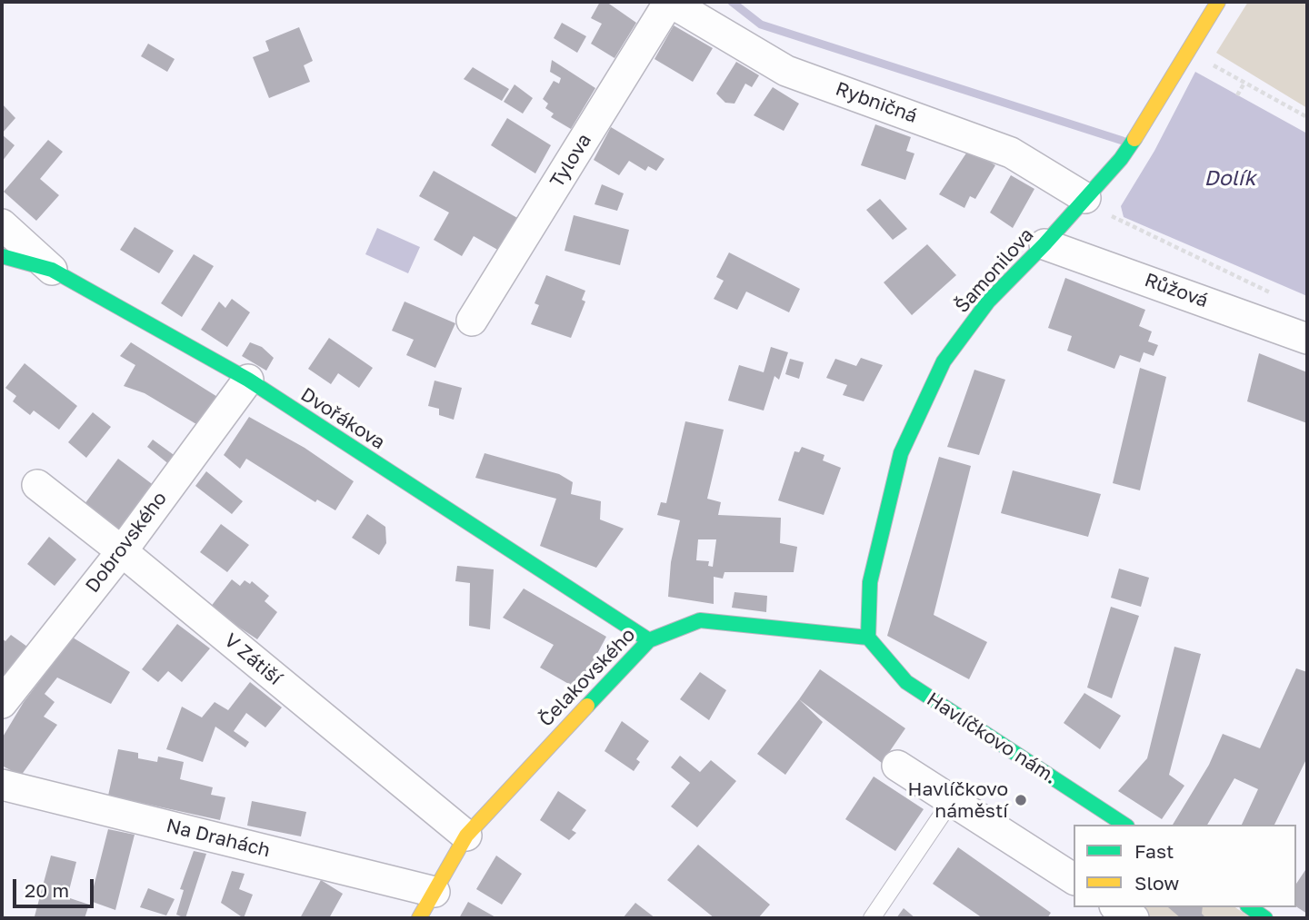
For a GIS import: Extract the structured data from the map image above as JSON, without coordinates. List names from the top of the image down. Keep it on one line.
{"streets":{"street":["Rybničná","Tylova","Šamonilova","Růžová","Dvořákova","Dobrovského","V Zátiší","Čelakovského","Havlíčkovo nám.","Na Drahách"]},"crossings":[["Rybničná","Tylova"],["Rybničná","Šamonilova"],["Šamonilova","Růžová"],["Šamonilova","Čelakovského"],["Šamonilova","Havlíčkovo nám."],["Dvořákova","Dobrovského"],["Dvořákova","Čelakovského"],["Dobrovského","V Zátiší"],["V Zátiší","Čelakovského"],["Čelakovského","Havlíčkovo nám."],["Čelakovského","Na Drahách"]],"water":["Dolík"],"places":["Havlíčkovo náměstí"],"legend":["Fast","Slow"],"scale_bar":"20 m"}
